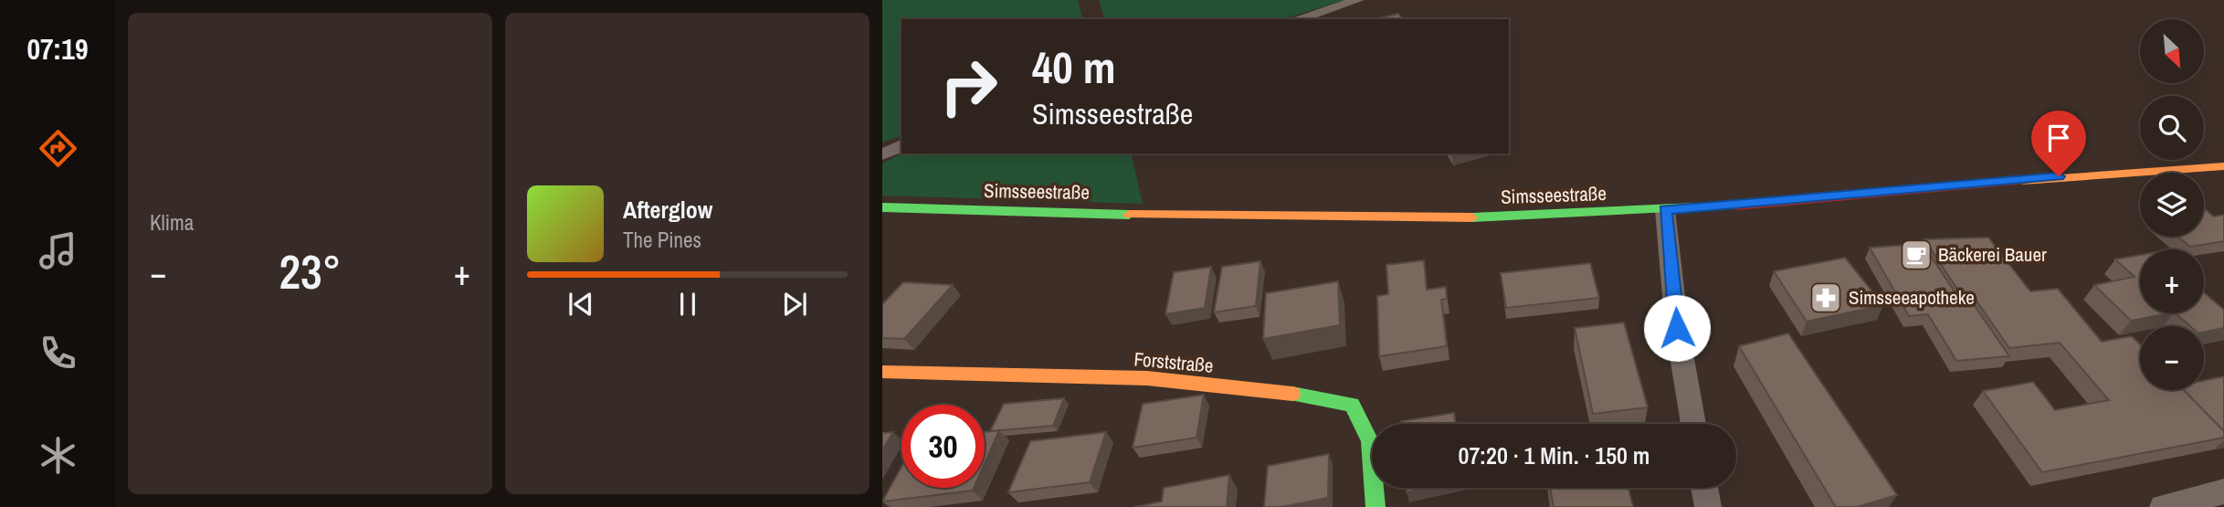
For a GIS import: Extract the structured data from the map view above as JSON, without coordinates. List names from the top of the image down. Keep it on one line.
{"streets":{"main road":["Simsseestraße","Forststraße"]},"places":{"cafe":["Bäckerei Bauer"],"pharmacy":["Simsseeapotheke"]},"north":"bottom right","page":{"tabs":"07:19","tile":"Klima","map_buttons":["+","−"],"turn":["40 m","Simsseestraße"],"song":["Afterglow","The Pines"],"heat":["−","23°","+"],"limit":"30","trip":"07:20 · 1 Min. · 150 m"}}
